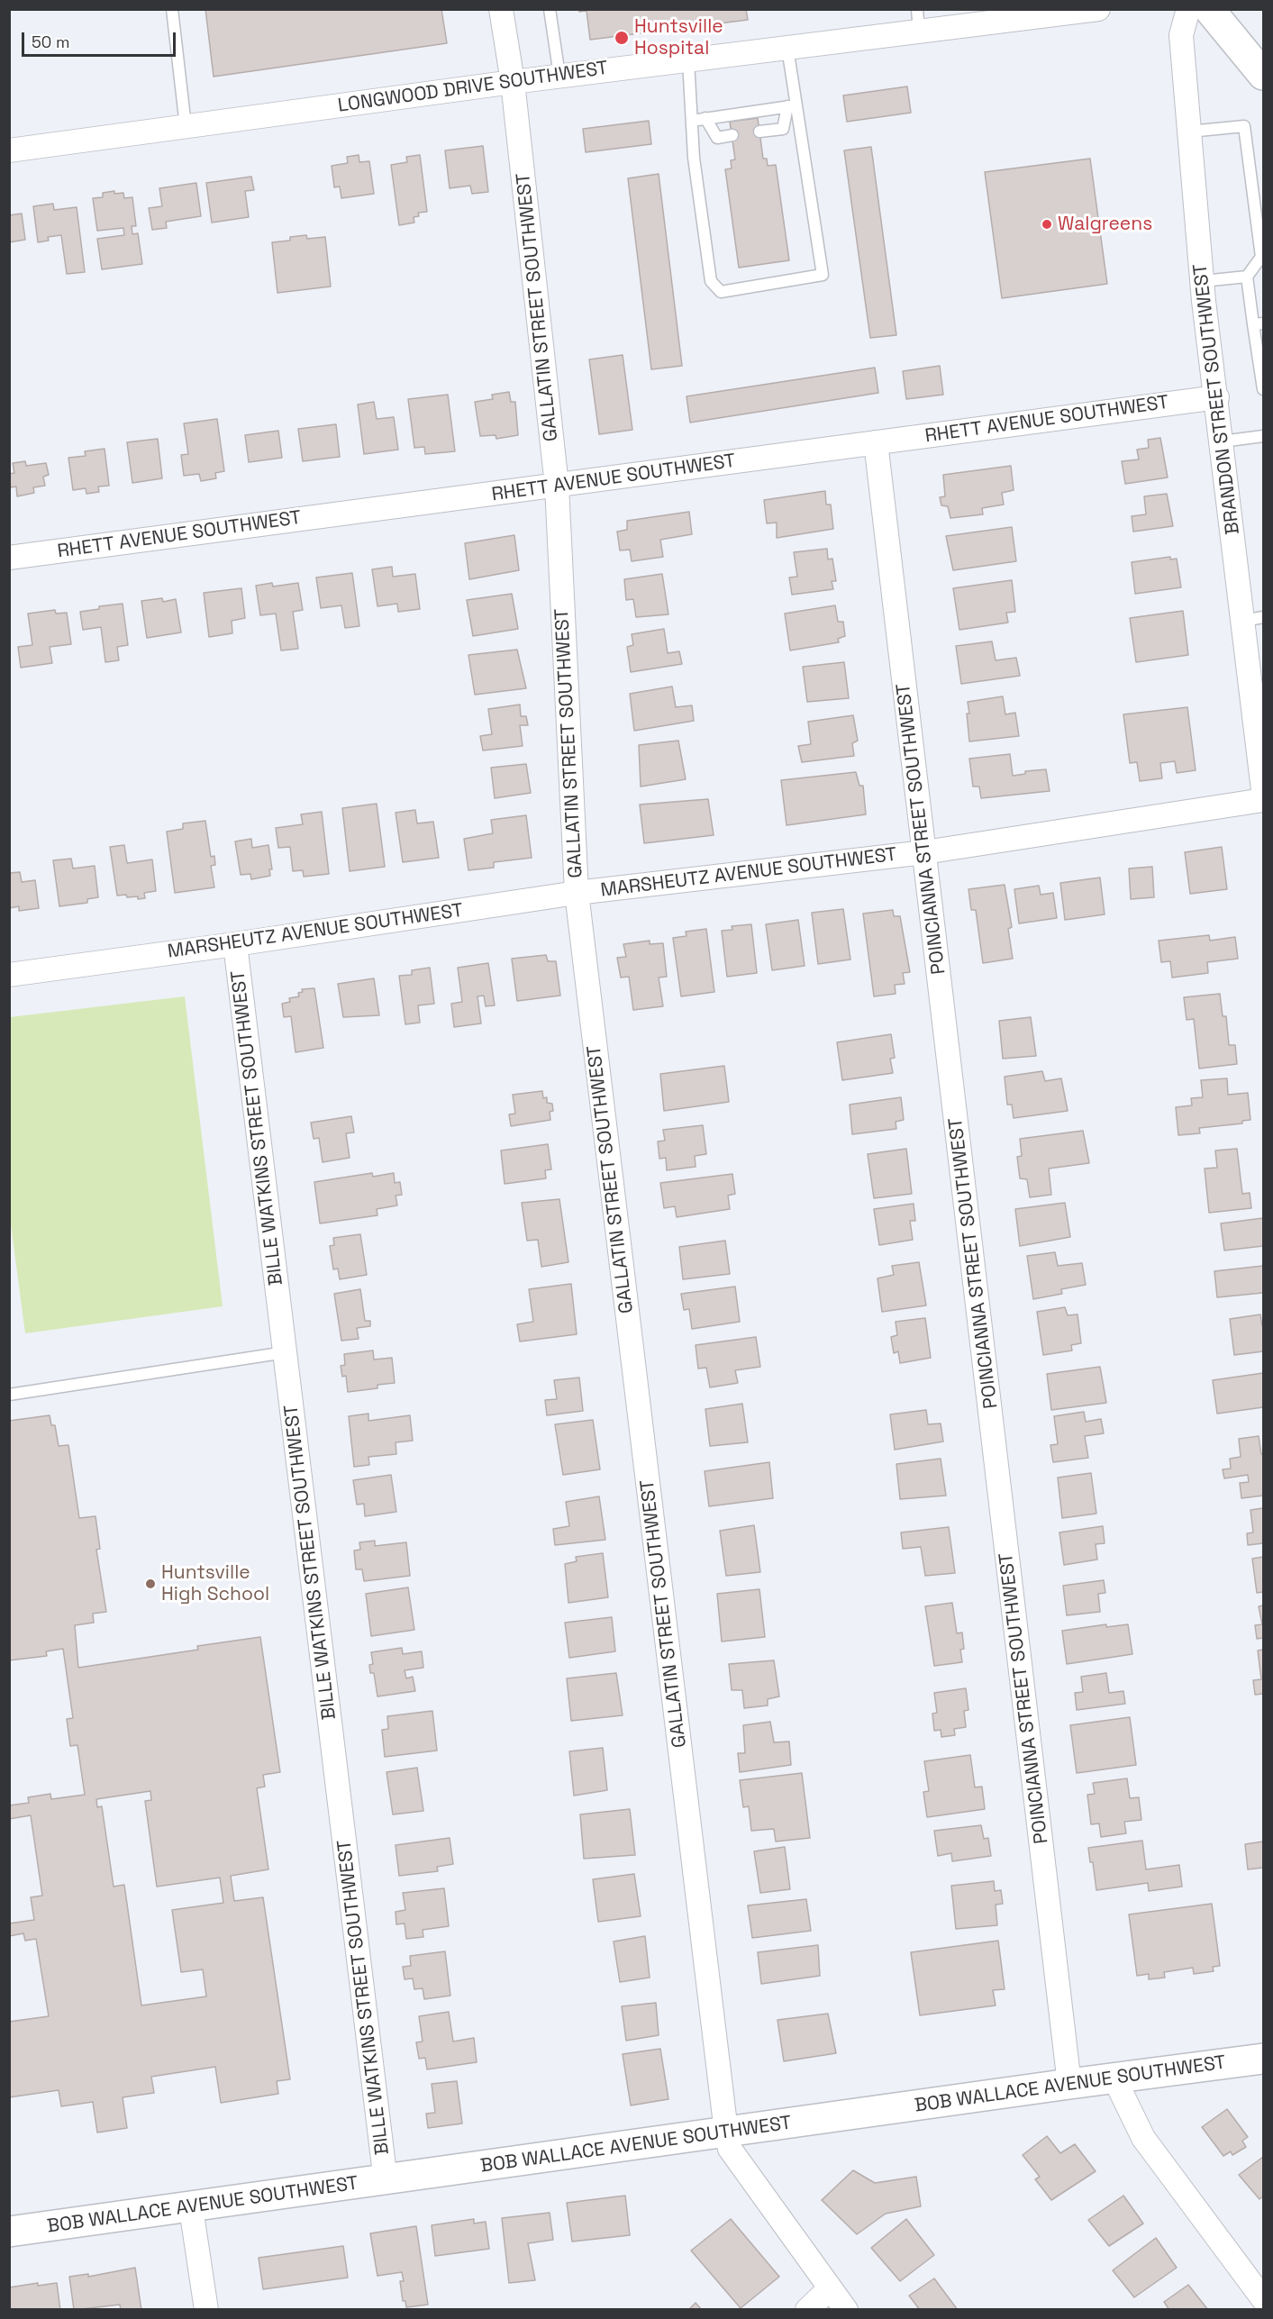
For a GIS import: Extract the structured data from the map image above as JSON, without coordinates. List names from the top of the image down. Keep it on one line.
{"streets":{"main road":["BOB WALLACE AVENUE SOUTHWEST"],"street":["LONGWOOD DRIVE SOUTHWEST","GALLATIN STREET SOUTHWEST","BRANDON STREET SOUTHWEST","RHETT AVENUE SOUTHWEST","POINCIANNA STREET SOUTHWEST","MARSHEUTZ AVENUE SOUTHWEST","BILLE WATKINS STREET SOUTHWEST"]},"crossings":[["LONGWOOD DRIVE SOUTHWEST","GALLATIN STREET SOUTHWEST"],["GALLATIN STREET SOUTHWEST","RHETT AVENUE SOUTHWEST"],["GALLATIN STREET SOUTHWEST","MARSHEUTZ AVENUE SOUTHWEST"],["GALLATIN STREET SOUTHWEST","BOB WALLACE AVENUE SOUTHWEST"],["BRANDON STREET SOUTHWEST","RHETT AVENUE SOUTHWEST"],["RHETT AVENUE SOUTHWEST","POINCIANNA STREET SOUTHWEST"],["POINCIANNA STREET SOUTHWEST","MARSHEUTZ AVENUE SOUTHWEST"],["POINCIANNA STREET SOUTHWEST","BOB WALLACE AVENUE SOUTHWEST"],["MARSHEUTZ AVENUE SOUTHWEST","BILLE WATKINS STREET SOUTHWEST"],["BILLE WATKINS STREET SOUTHWEST","BOB WALLACE AVENUE SOUTHWEST"]],"places":["Huntsville Hospital","Walgreens","Huntsville High School"],"scale_bar":"50 m"}
